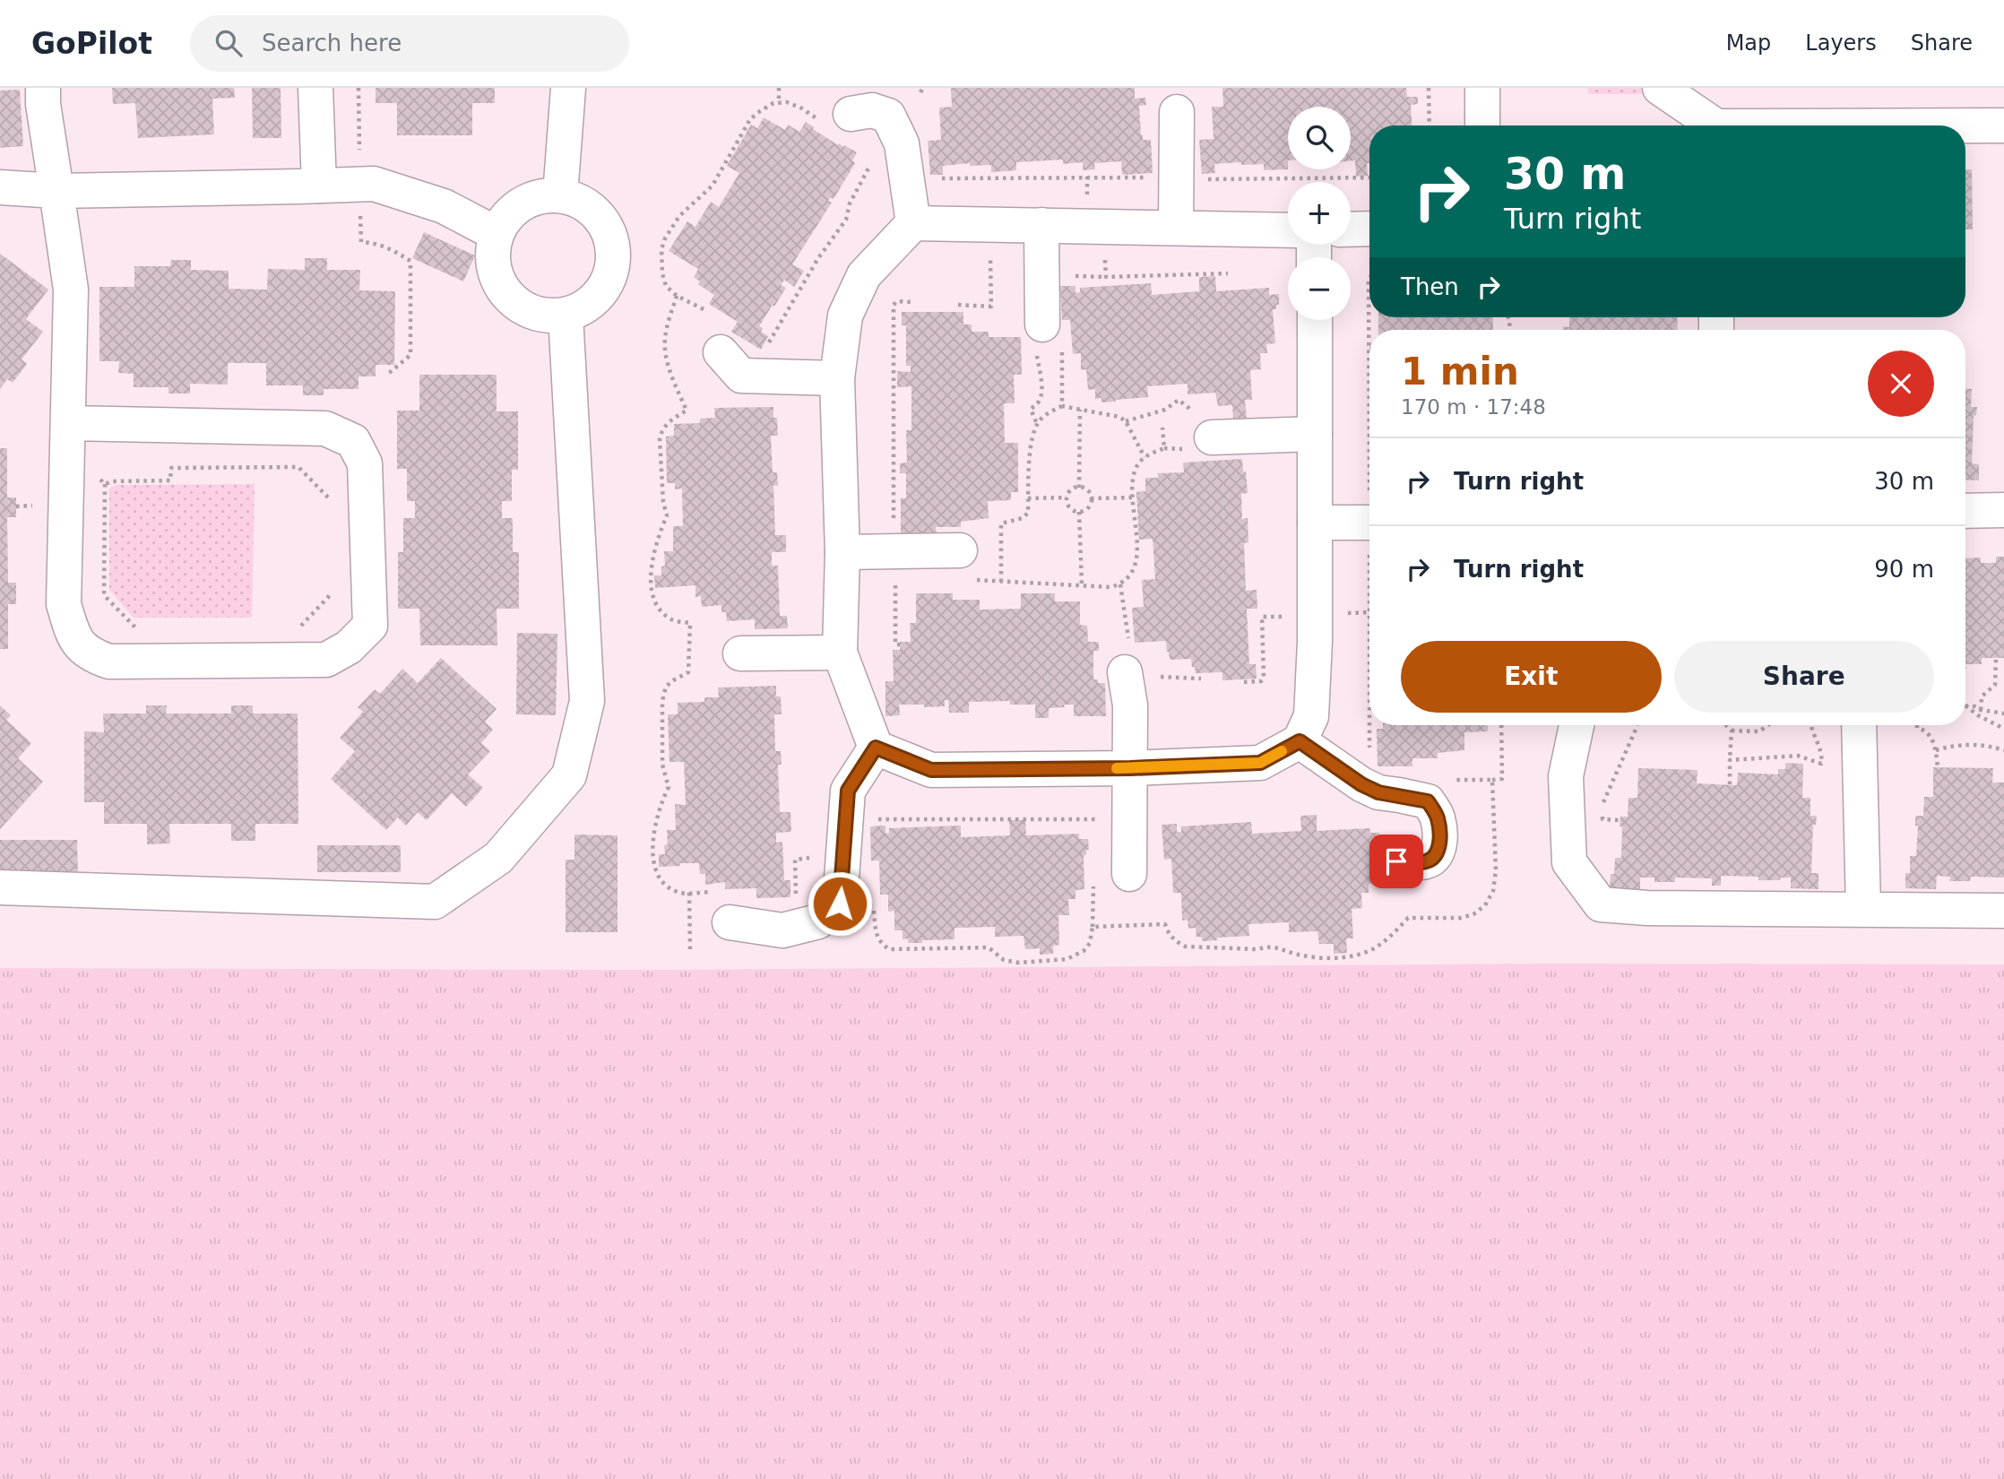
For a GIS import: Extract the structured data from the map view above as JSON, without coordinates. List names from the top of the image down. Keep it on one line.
{"page":{"header":"GoPilot","search":"Search here","nav":["Map","Layers","Share"],"map_buttons":["+","−"],"turn":["30 m","Turn right"],"then":"Then","heading":["1 min","170 m · 17:48"],"list":[{"name":"Turn right","value":"30 m"},{"name":"Turn right","value":"90 m"}],"buttons":["Exit","Share"]}}
